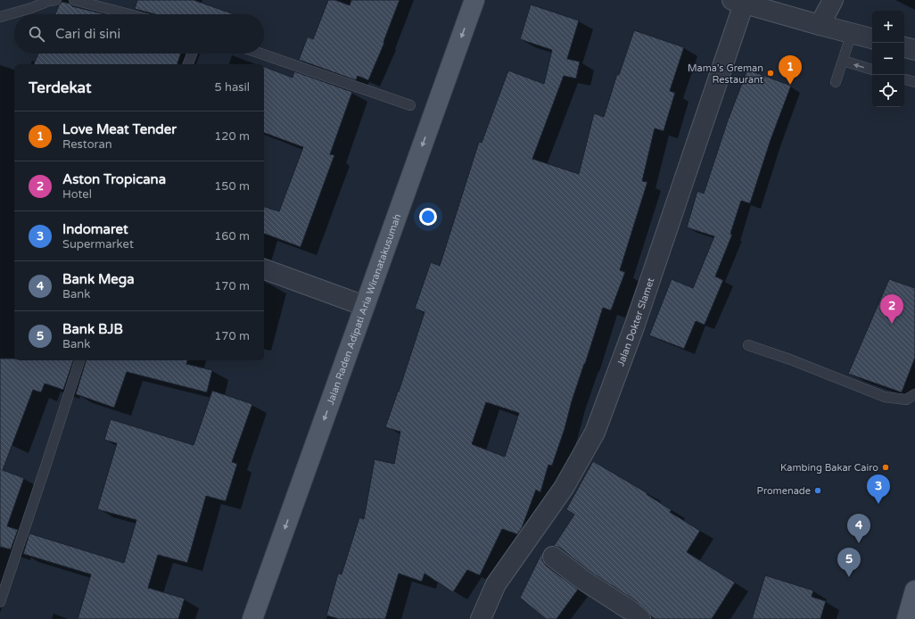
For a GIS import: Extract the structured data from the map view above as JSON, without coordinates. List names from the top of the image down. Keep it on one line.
{"streets":{"main road":["Jalan Raden Adipati Aria Wiranatakusumah"],"street":["Jalan Dokter Slamet"]},"one_way":["Jalan Raden Adipati Aria Wiranatakusumah"],"places":["Mama’s Greman Restaurant","Kambing Bakar Cairo","Promenade"],"page":{"map_buttons":["+","−"],"search":"Cari di sini","pins":["1","2","3","4","5"],"heading":["Terdekat","5 hasil"],"list":[{"mark":"1","name":"Love Meat Tender","note":"Restoran","value":"120 m"},{"mark":"2","name":"Aston Tropicana","note":"Hotel","value":"150 m"},{"mark":"3","name":"Indomaret","note":"Supermarket","value":"160 m"},{"mark":"4","name":"Bank Mega","note":"Bank","value":"170 m"},{"mark":"5","name":"Bank BJB","note":"Bank","value":"170 m"}]}}
